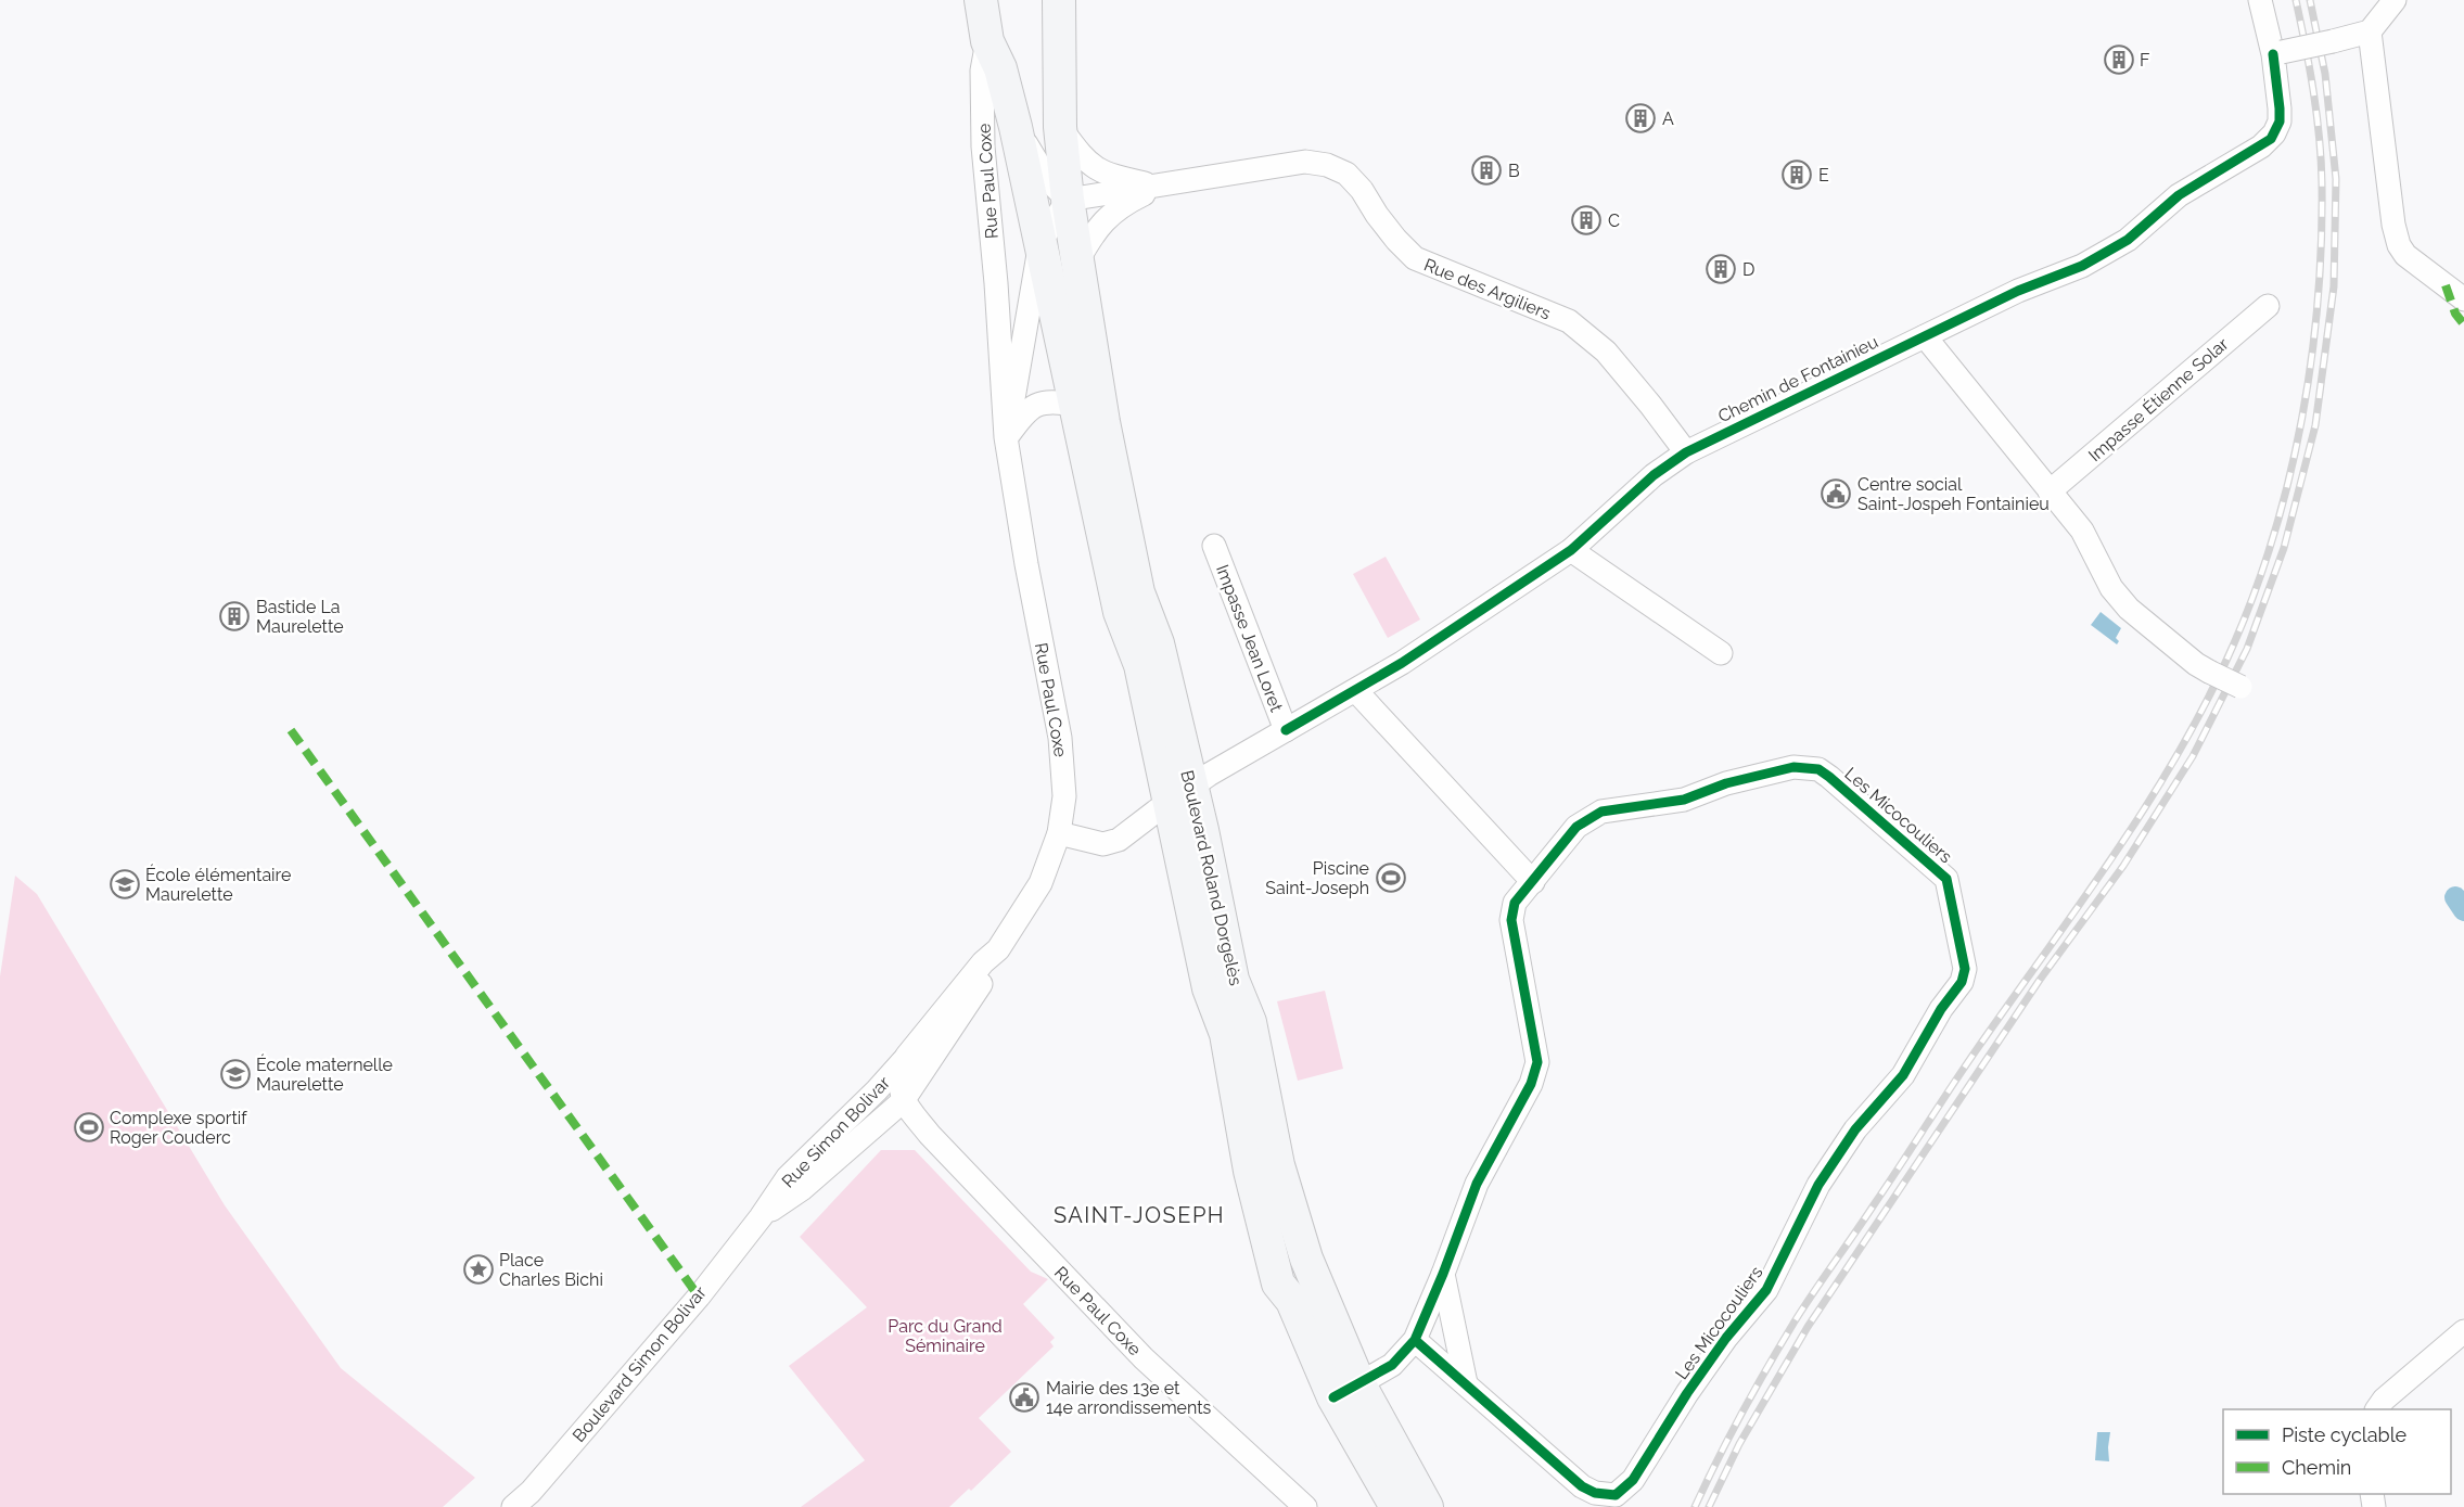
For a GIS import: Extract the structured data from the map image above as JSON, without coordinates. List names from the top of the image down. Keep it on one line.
{"streets":{"main road":["Boulevard Roland Dorgelès"],"street":["Rue Paul Coxe","Rue des Argiliers","Chemin de Fontainieu","Impasse Étienne Solar","Impasse Jean Loret","Les Micocouliers","Rue Simon Bolivar","Boulevard Simon Bolivar"]},"crossings":[["Rue Paul Coxe","Rue des Argiliers"],["Rue Paul Coxe","Chemin de Fontainieu"],["Rue Paul Coxe","Boulevard Roland Dorgelès"],["Rue Paul Coxe","Rue Simon Bolivar"],["Rue des Argiliers","Chemin de Fontainieu"],["Rue des Argiliers","Boulevard Roland Dorgelès"],["Chemin de Fontainieu","Impasse Jean Loret"],["Chemin de Fontainieu","Boulevard Roland Dorgelès"],["Les Micocouliers","Boulevard Roland Dorgelès"],["Rue Simon Bolivar","Boulevard Simon Bolivar"]],"districts":["SAINT-JOSEPH"],"parks":["Parc du Grand Séminaire"],"places":{"building":["F","A","B","E","C","D","Bastide La Maurelette"],"public building":["Centre social Saint-Jospeh Fontainieu","Mairie des 13e et 14e arrondissements"],"sports":["Piscine Saint-Joseph","Complexe sportif Roger Couderc"],"school or university":["École élémentaire Maurelette","École maternelle Maurelette"],"place":["Place Charles Bichi"]},"legend":["Piste cyclable","Chemin"]}
